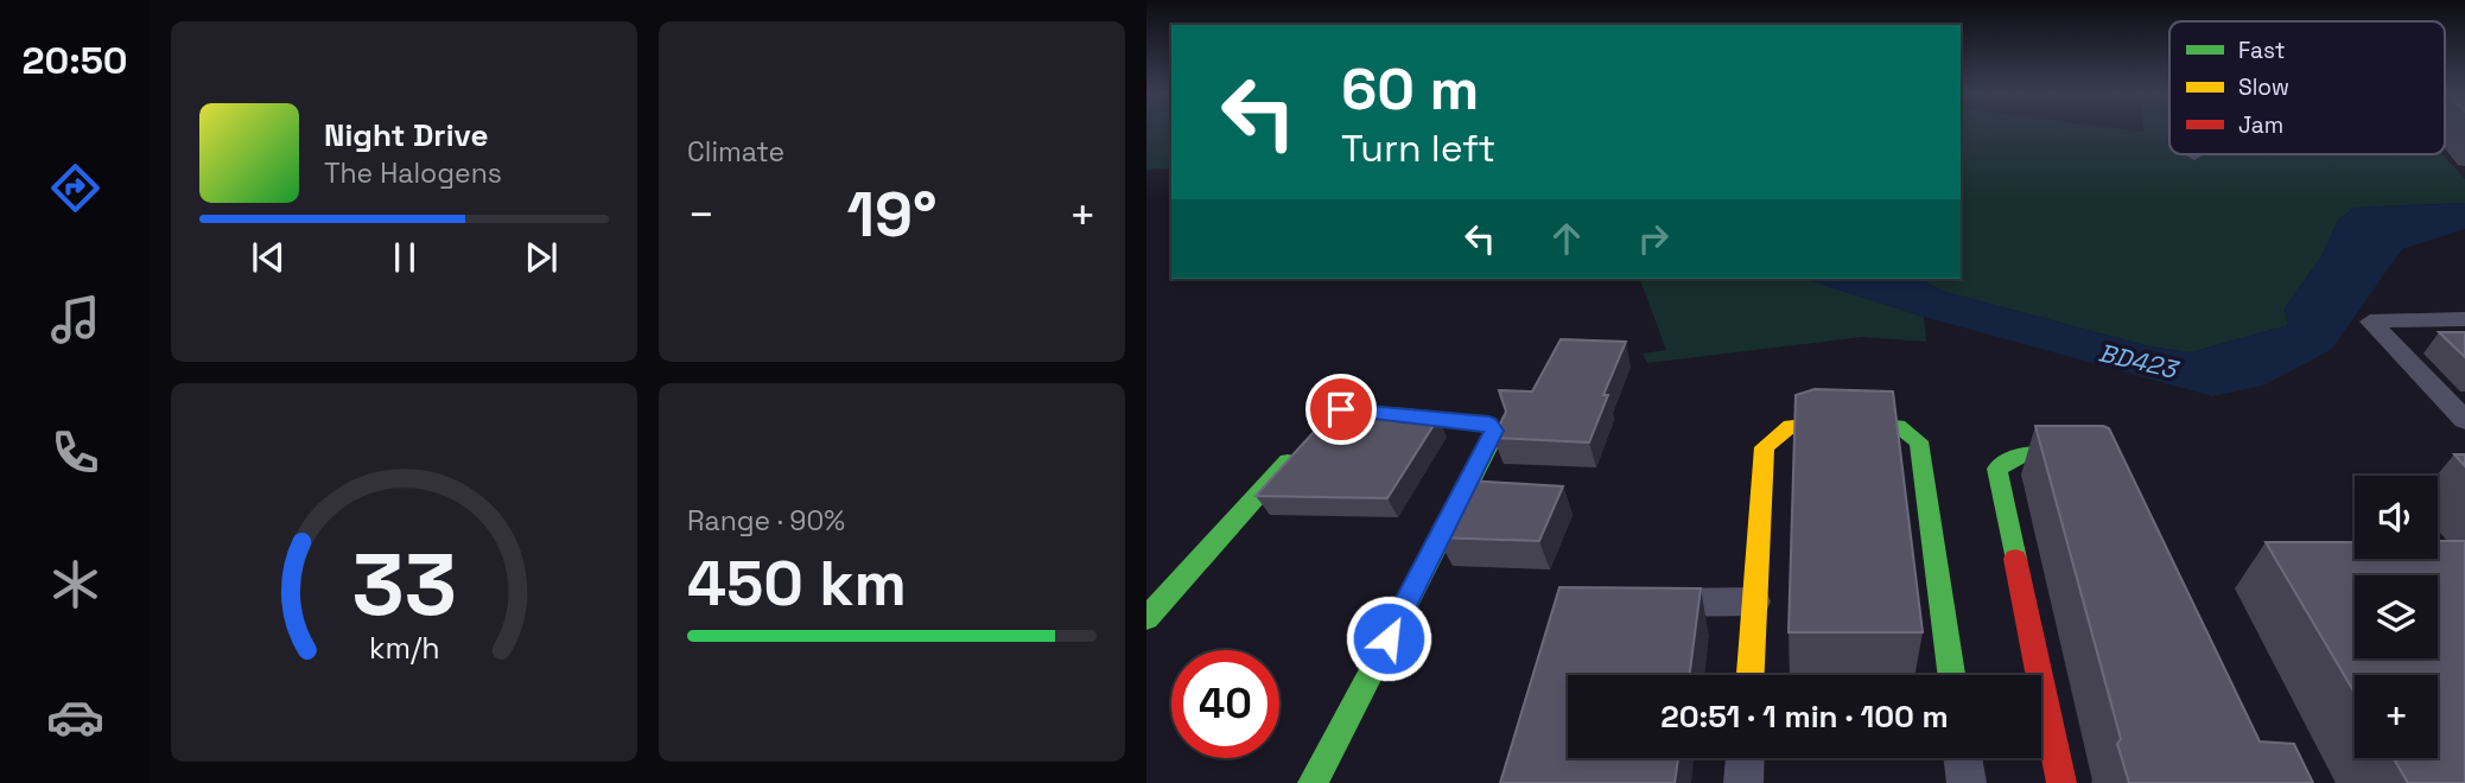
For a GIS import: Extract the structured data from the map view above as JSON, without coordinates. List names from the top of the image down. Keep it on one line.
{"water":["BD423"],"legend":["Fast","Slow","Jam"],"page":{"tabs":"20:50","tile":["Climate",["Range · 90%","450 km"]],"turn":["60 m","Turn left"],"song":["Night Drive","The Halogens"],"heat":["−","19°","+"],"map_buttons":"+","limit":"40","trip":"20:51 · 1 min · 100 m","gauge":["33","km/h"]}}
